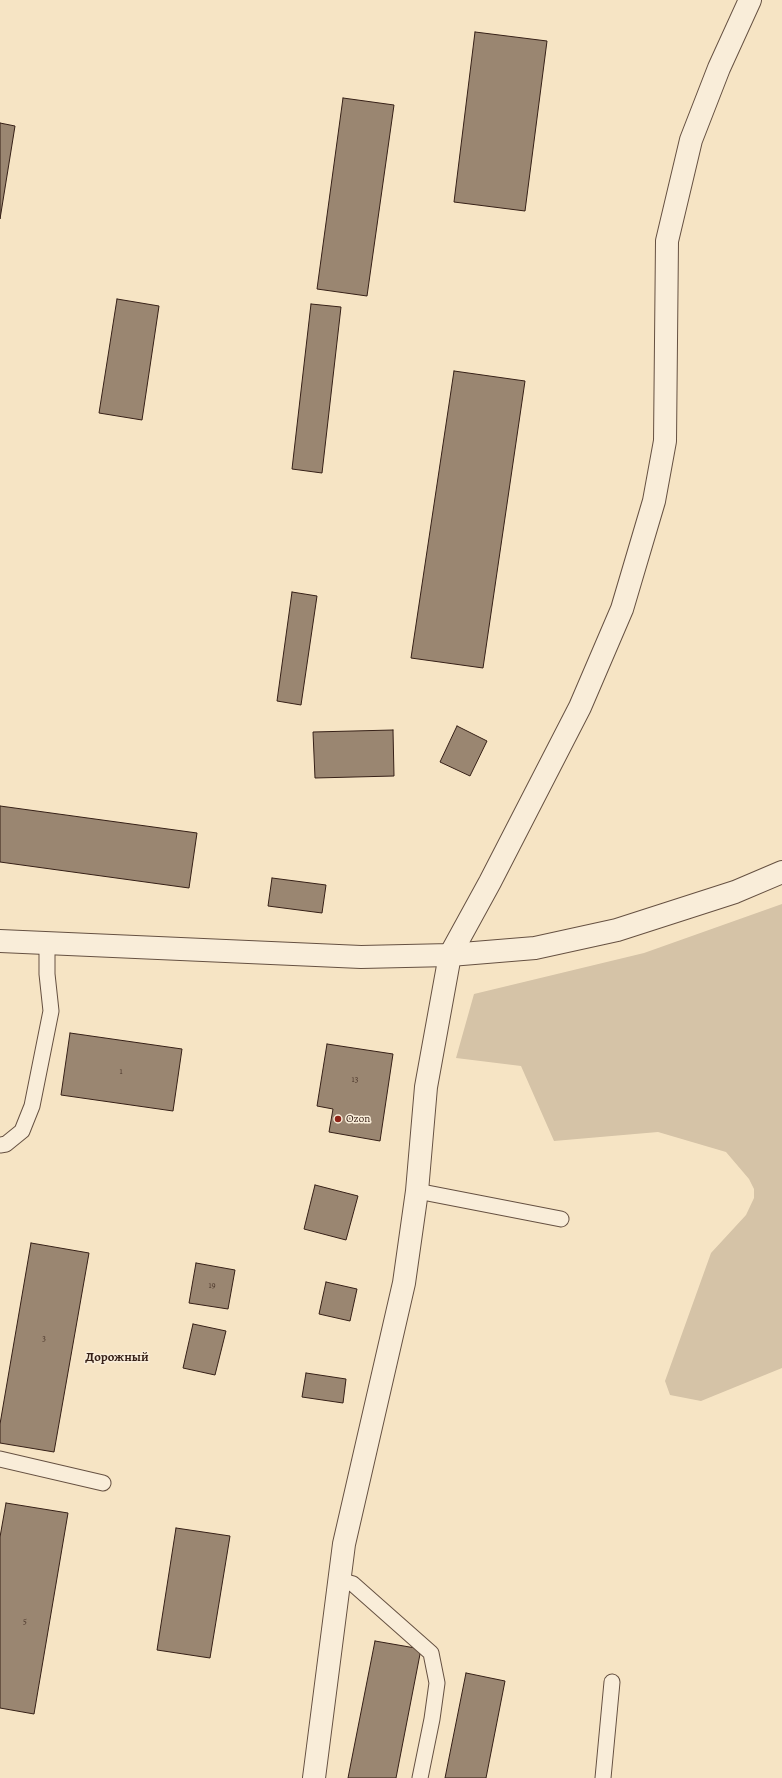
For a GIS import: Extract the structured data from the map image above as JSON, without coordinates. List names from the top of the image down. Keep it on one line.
{"districts":["Дорожный"],"places":["Ozon"],"house_numbers":["1","13","19","3","5"]}
